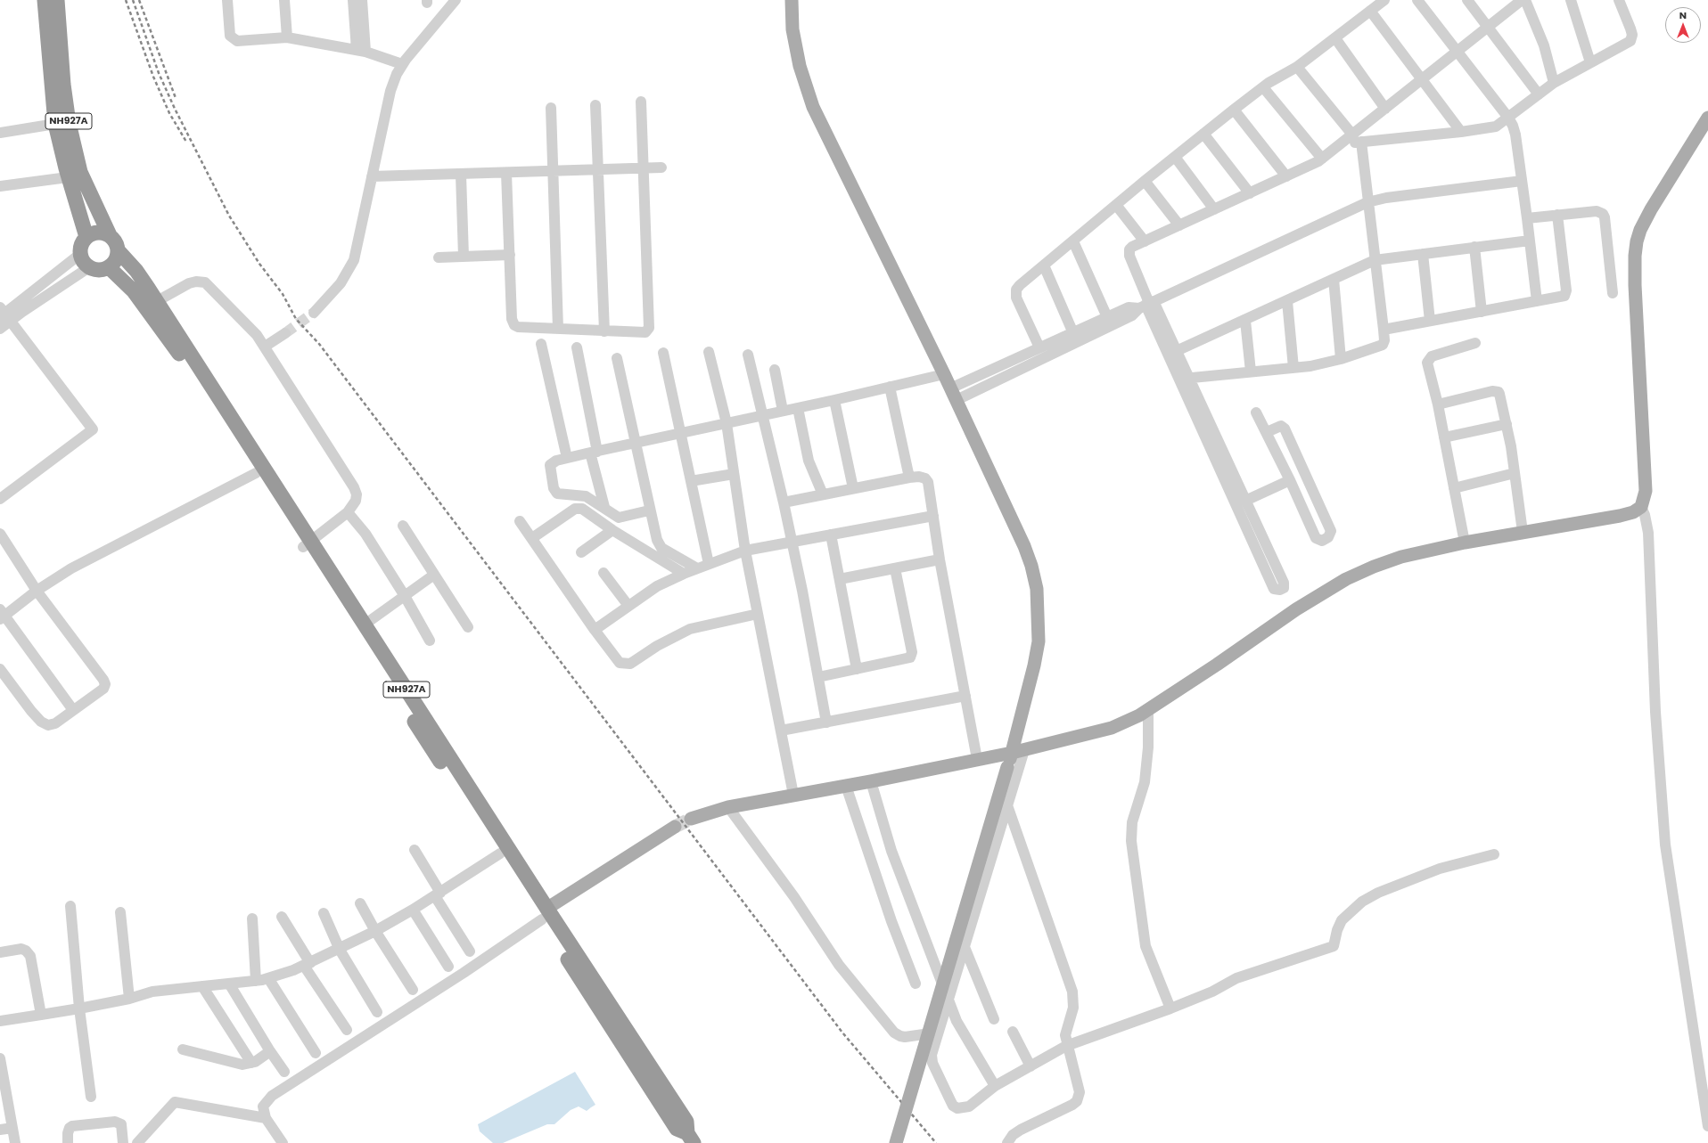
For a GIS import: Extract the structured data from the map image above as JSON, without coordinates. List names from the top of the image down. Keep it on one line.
{"streets":{"highway":["NH927A"]},"north":"top"}
